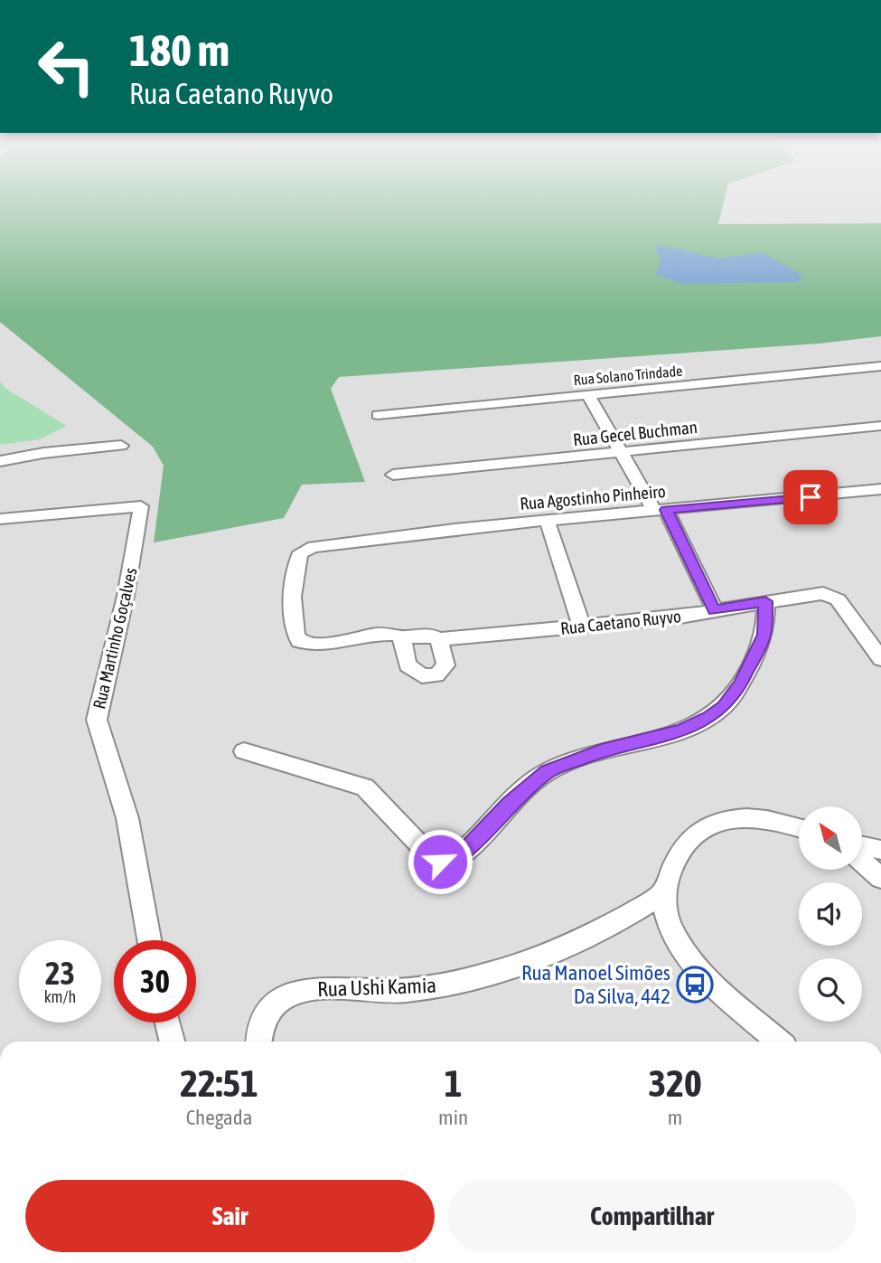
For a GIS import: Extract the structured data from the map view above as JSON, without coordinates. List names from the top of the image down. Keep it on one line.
{"streets":{"street":["Rua Solano Trindade","Rua Gecel Buchman","Rua Agostinho Pinheiro","Rua Caetano Ruyvo","Rua Martinho Goçalves","Rua Ushi Kamia"]},"crossings":[["Rua Agostinho Pinheiro","Rua Caetano Ruyvo"]],"places":{"bus stop":["Rua Manoel Simões Da Silva, 442"]},"north":"top left","page":{"turn":["180 m","Rua Caetano Ruyvo"],"speed":"23 km/h","limit":"30","eta":["22:51","Chegada","1","min","320","m"],"buttons":["Sair","Compartilhar"]}}
